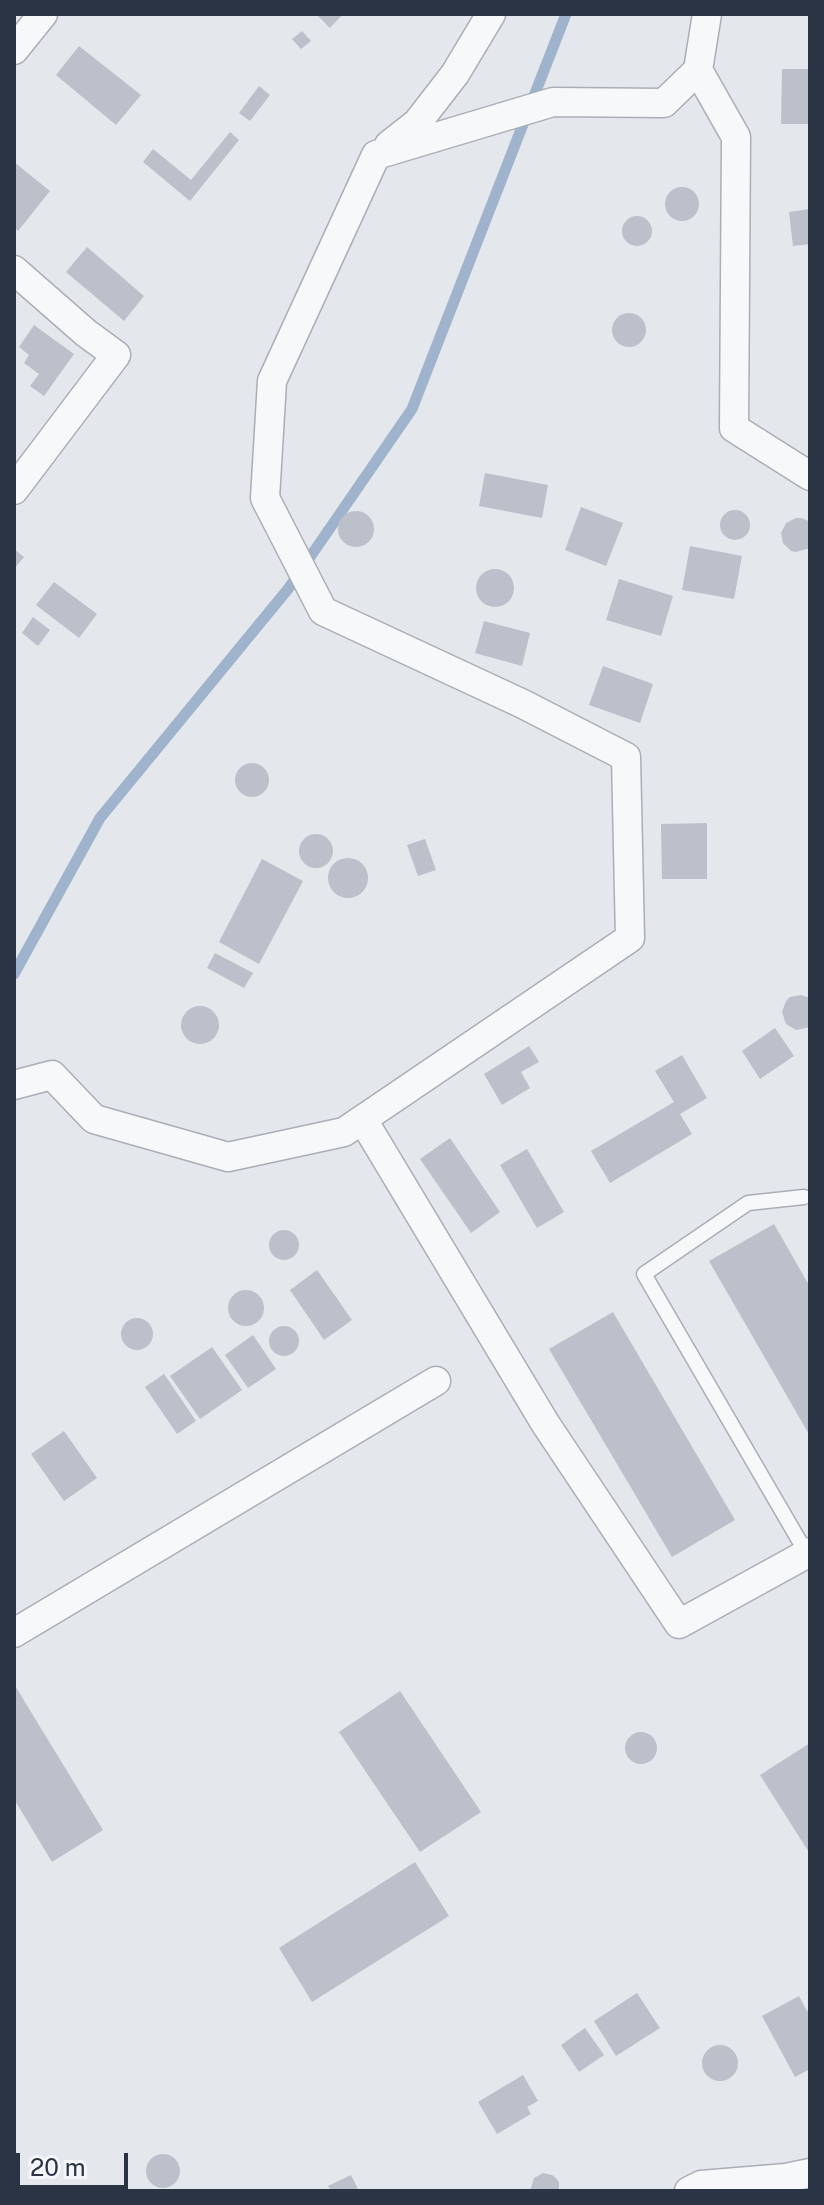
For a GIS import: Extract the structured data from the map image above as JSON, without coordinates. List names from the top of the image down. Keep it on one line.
{"scale_bar":"20 m"}
